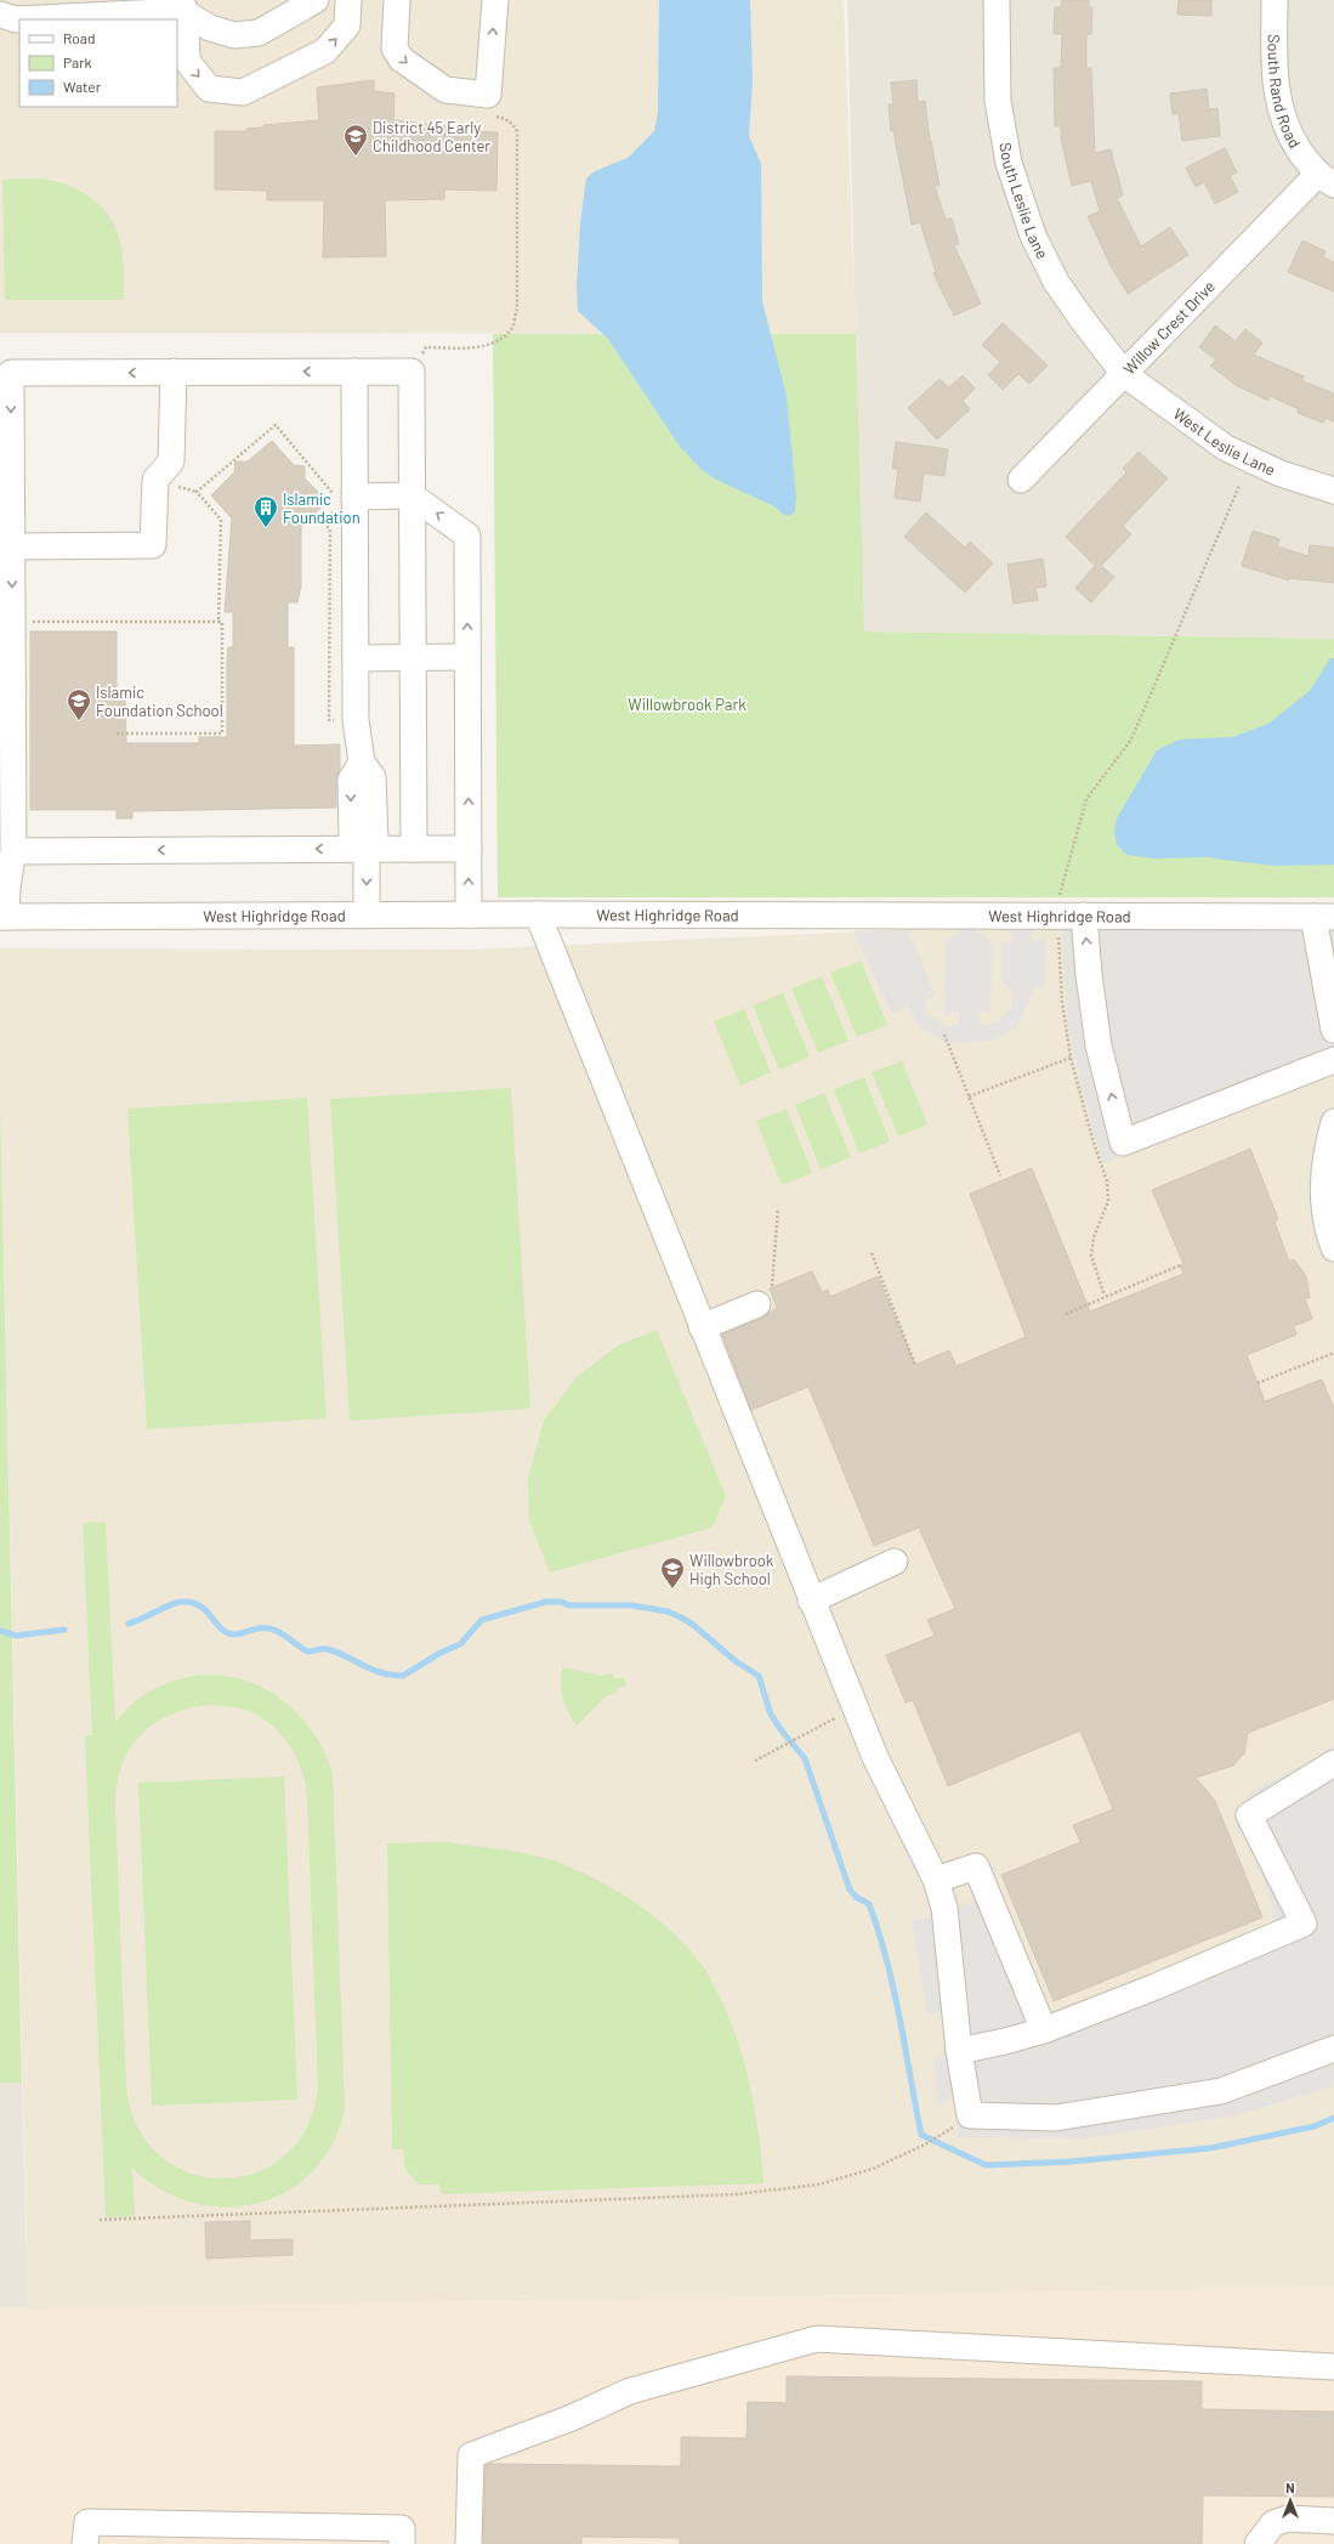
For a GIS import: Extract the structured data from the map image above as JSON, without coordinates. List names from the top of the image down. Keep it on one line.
{"streets":{"street":["South Rand Road","South Leslie Lane","Willow Crest Drive","West Leslie Lane","West Highridge Road"]},"crossings":[["South Rand Road","Willow Crest Drive"],["South Leslie Lane","Willow Crest Drive"],["South Leslie Lane","West Leslie Lane"],["Willow Crest Drive","West Leslie Lane"]],"parks":["Willowbrook Park"],"places":{"school or university":["District 45 Early Childhood Center","Islamic Foundation School","Willowbrook High School"],"building":["Islamic Foundation"]},"legend":["Road","Park","Water"],"north":"top"}
